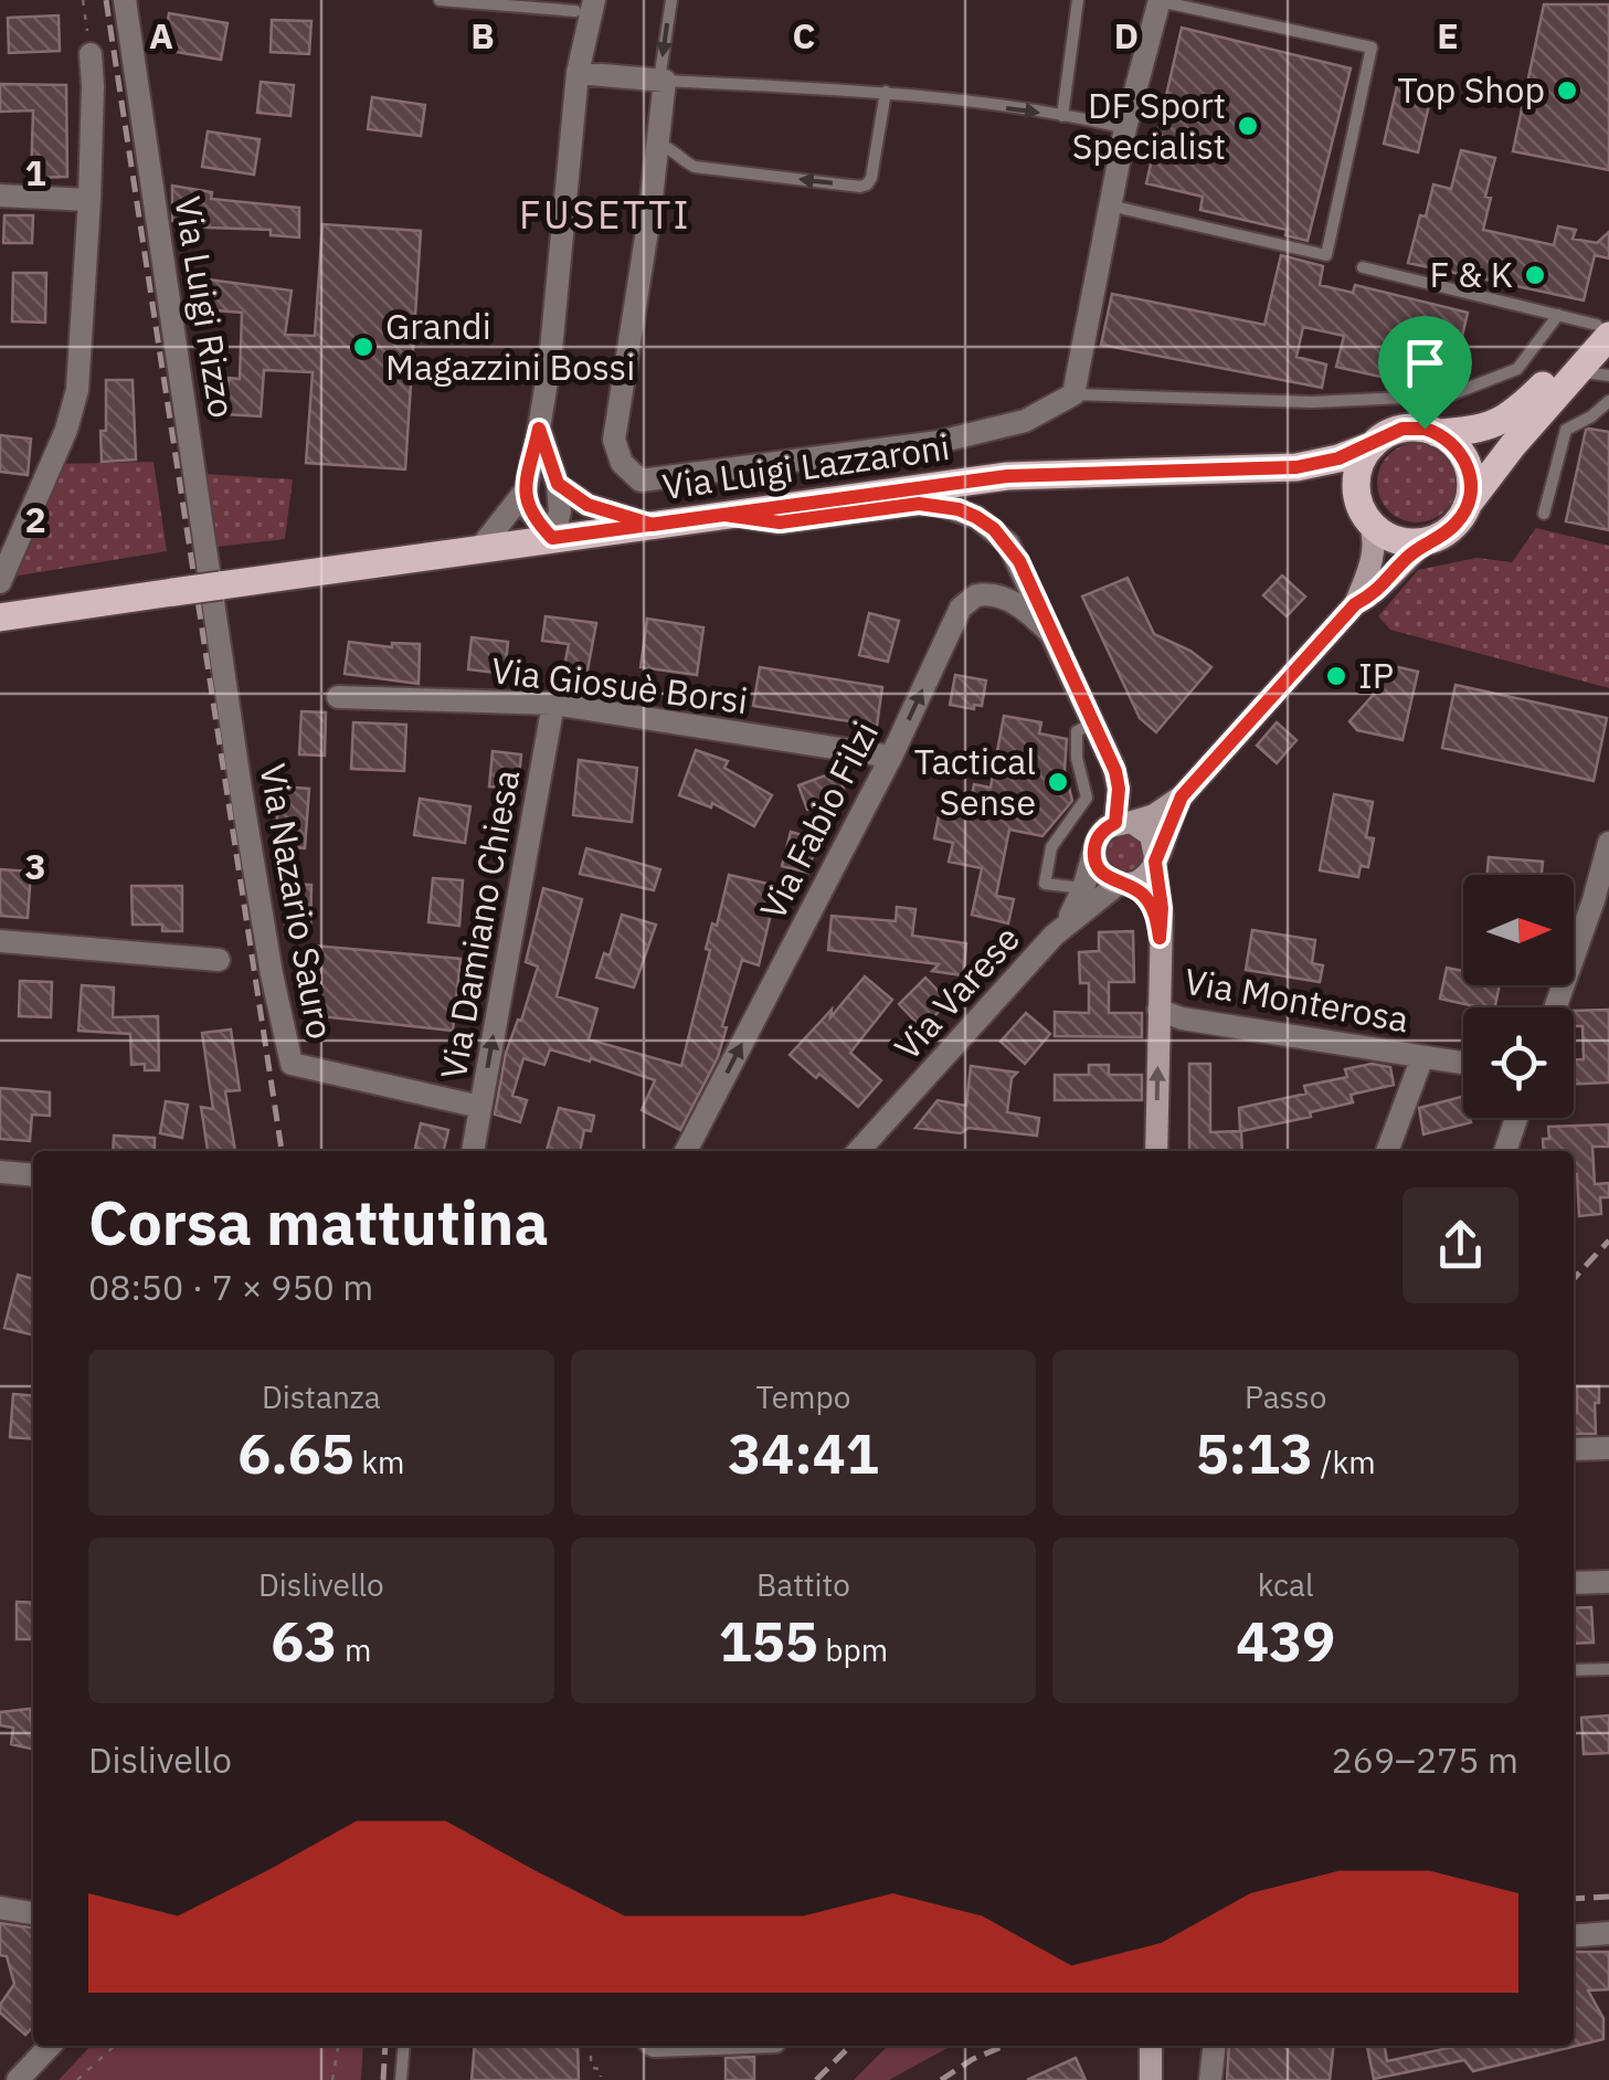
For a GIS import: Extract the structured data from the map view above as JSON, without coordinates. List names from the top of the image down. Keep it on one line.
{"streets":{"main road":["Via Luigi Lazzaroni"],"street":["Via Luigi Rizzo","Via Giosuè Borsi","Via Fabio Filzi","Via Nazario Sauro","Via Damiano Chiesa","Via Varese","Via Monterosa"]},"crossings":[["Via Luigi Rizzo","Via Nazario Sauro"],["Via Giosuè Borsi","Via Fabio Filzi"],["Via Giosuè Borsi","Via Damiano Chiesa"],["Via Nazario Sauro","Via Damiano Chiesa"]],"one_way":["Via Fabio Filzi","Via Damiano Chiesa"],"districts":["FUSETTI"],"places":["Top Shop","DF Sport Specialist","F & K","Grandi Magazzini Bossi","IP","Tactical Sense"],"north":"right","page":{"heading":["Corsa mattutina","08:50 · 7 × 950 m"],"stats":[["Distanza","6.65 km"],["Tempo","34:41"],["Passo","5:13 /km"],["Dislivello","63 m"],["Battito","155 bpm"],["kcal","439"]],"chart":["Dislivello","269–275 m"]},"grid":{"columns":["A","B","C","D","E"],"rows":["1","2","3"]}}
